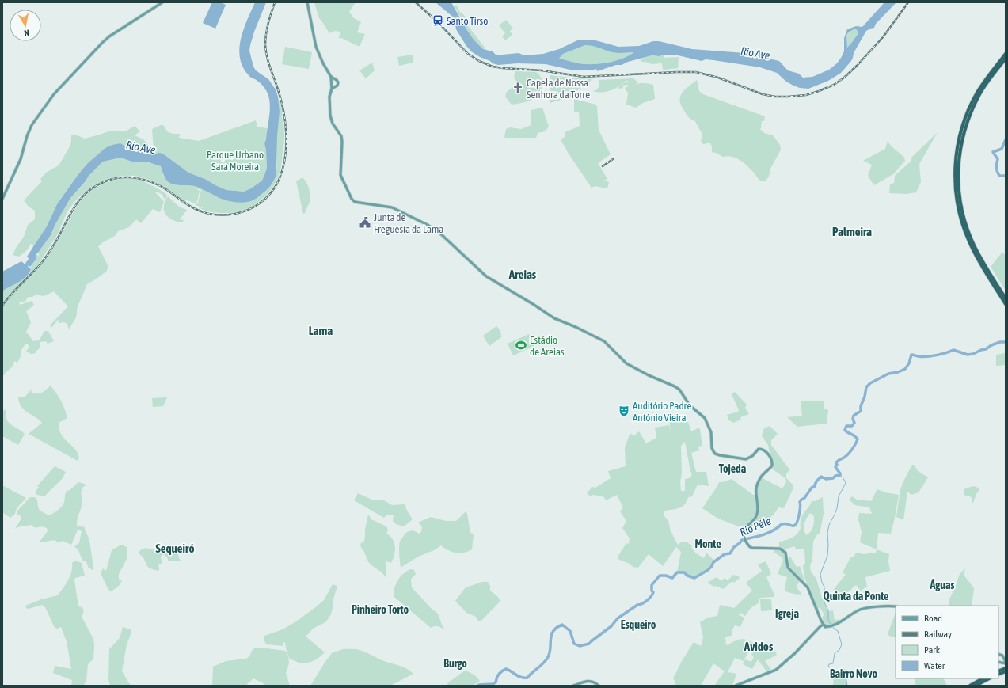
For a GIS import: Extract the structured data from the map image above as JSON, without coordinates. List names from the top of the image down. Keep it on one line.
{"districts":["Palmeira","Areias","Lama","Tojeda","Monte","Sequeiró","Águas","Quinta da Ponte","Pinheiro Torto","Igreja","Esqueiro","Avidos","Burgo","Bairro Novo"],"water":["Rio Ave","Rio Péle"],"parks":["Parque Urbano Sara Moreira"],"places":{"station":["Santo Tirso"],"church":["Capela de Nossa Senhora da Torre"],"public building":["Junta de Freguesia da Lama"],"sports":["Estádio de Areias"],"theatre":["Auditório Padre António Vieira"]},"legend":["Road","Railway","Park","Water"],"north":"bottom"}
